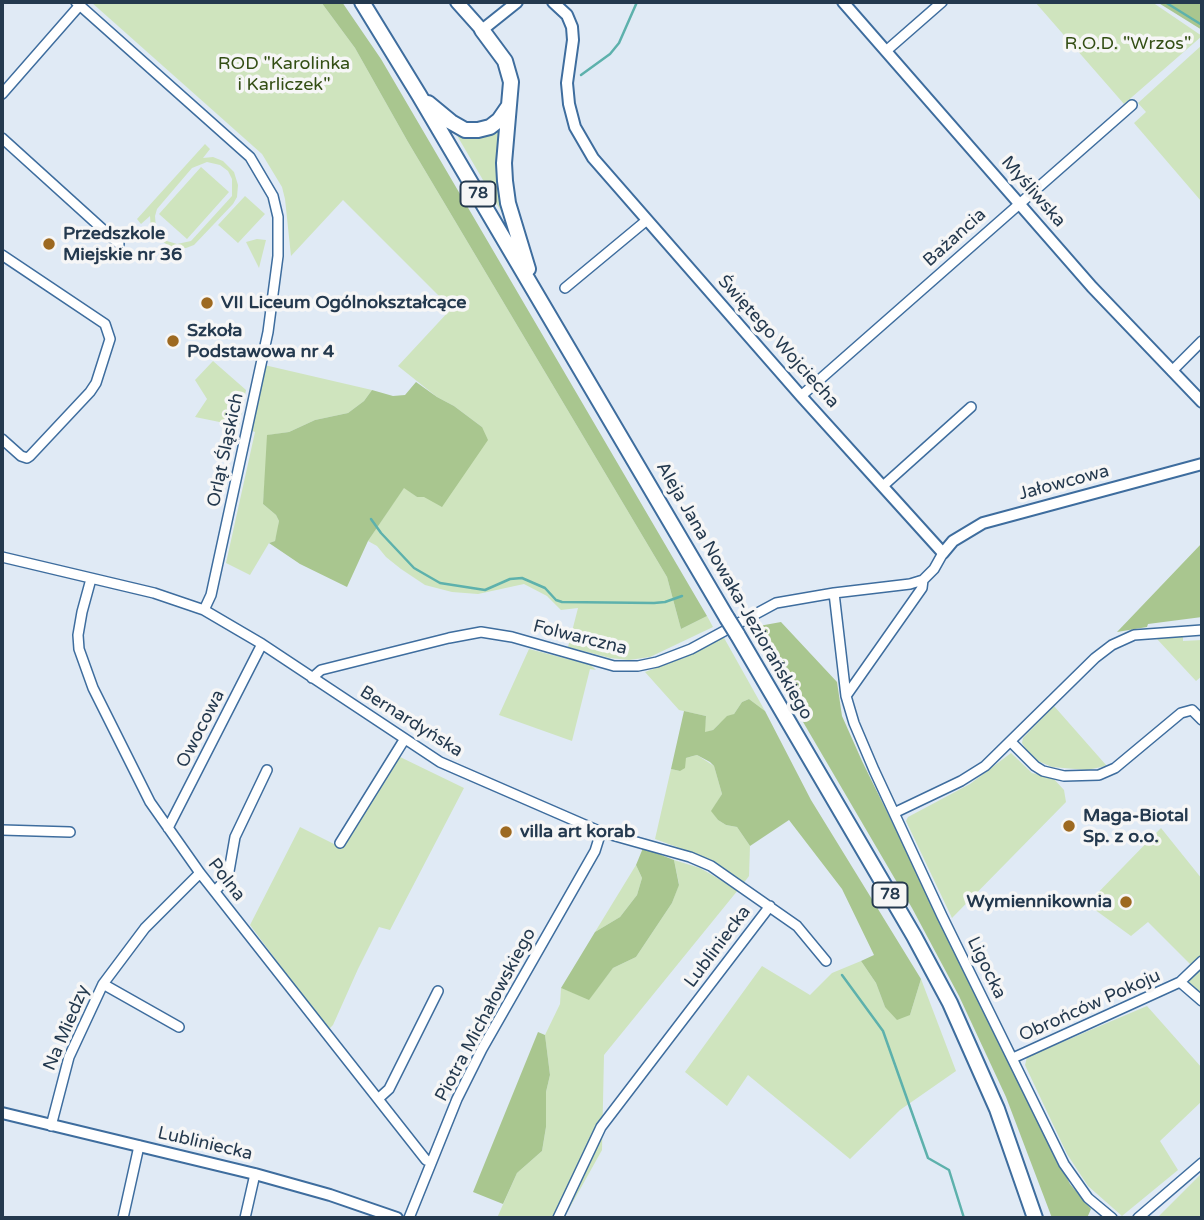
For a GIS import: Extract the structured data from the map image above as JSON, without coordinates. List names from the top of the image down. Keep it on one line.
{"streets":{"main road":["78","Aleja Jana Nowaka-Jeziorańskiego"],"street":["Myśliwska","Bażancia","Świętego Wojciecha","Orląt Śląskich","Jałowcowa","Folwarczna","Bernardyńska","Owocowa","Polna","Lubliniecka","Ligocka","Obrońców Pokoju","Piotra Michałowskiego","Na Miedzy"]},"crossings":[["Myśliwska","Bażancia"],["Bażancia","Świętego Wojciecha"],["Świętego Wojciecha","Jałowcowa"],["Orląt Śląskich","Bernardyńska"],["Folwarczna","Bernardyńska"],["Folwarczna","Ligocka"],["Bernardyńska","Owocowa"],["Bernardyńska","Polna"],["Bernardyńska","Lubliniecka"],["Bernardyńska","Piotra Michałowskiego"],["Owocowa","Polna"],["Polna","Piotra Michałowskiego"],["Polna","Na Miedzy"],["Lubliniecka","Na Miedzy"],["Ligocka","Obrońców Pokoju"]],"parks":["R.O.D. \"Wrzos\"","ROD \"Karolinka i Karliczek\""],"places":["Przedszkole Miejskie nr 36","VII Liceum Ogólnokształcące","Szkoła Podstawowa nr 4","Maga-Biotal Sp. z o.o.","villa art korab","Wymiennikownia"]}
